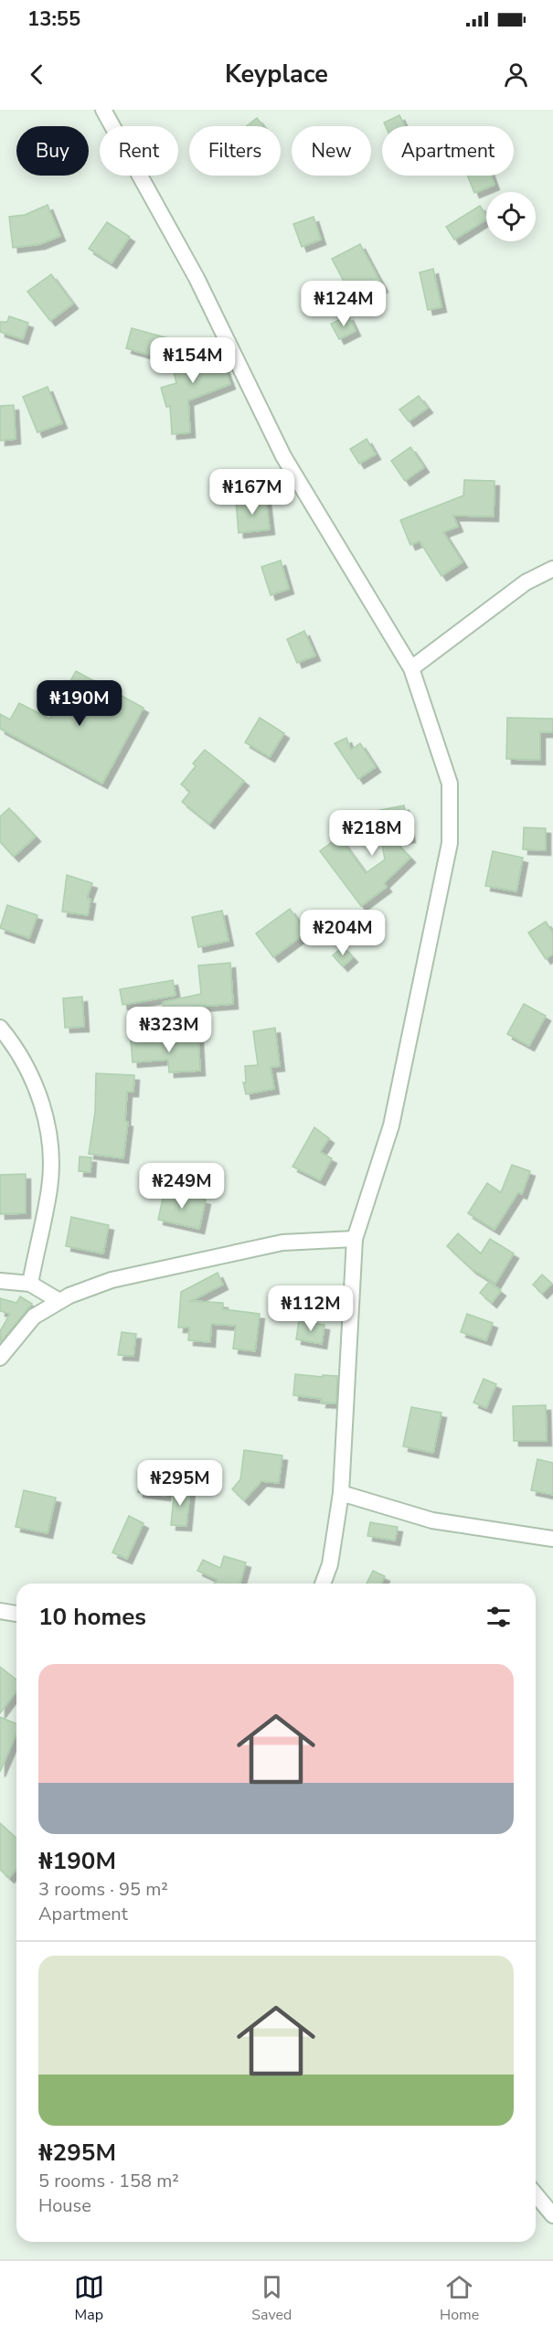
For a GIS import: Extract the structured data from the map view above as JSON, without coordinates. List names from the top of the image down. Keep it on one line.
{"page":{"status":"13:55","header":"Keyplace","chip":["Buy","Rent","Filters","New","Apartment"],"price":["₦124M","₦154M","₦167M","₦190M","₦218M","₦204M","₦323M","₦249M","₦112M","₦295M"],"heading":"10 homes","list":[{"name":"₦190M","note":"3 rooms · 95 m² · Apartment"},{"name":"₦295M","note":"5 rooms · 158 m² · House"}],"tabs":["Map","Saved","Home"]}}
